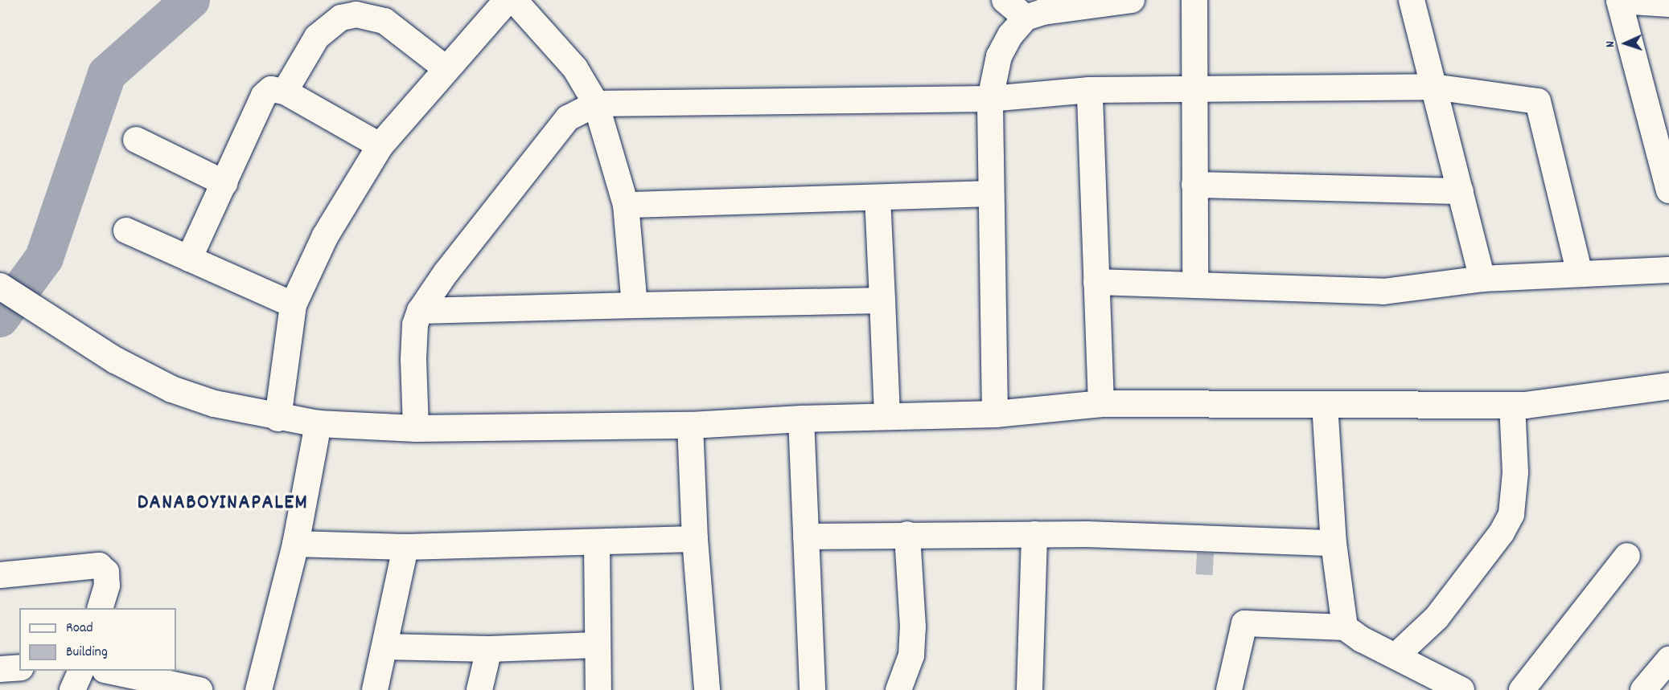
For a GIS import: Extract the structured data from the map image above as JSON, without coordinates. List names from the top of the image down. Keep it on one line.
{"districts":["DANABOYINAPALEM"],"legend":["Road","Building"],"north":"left"}
